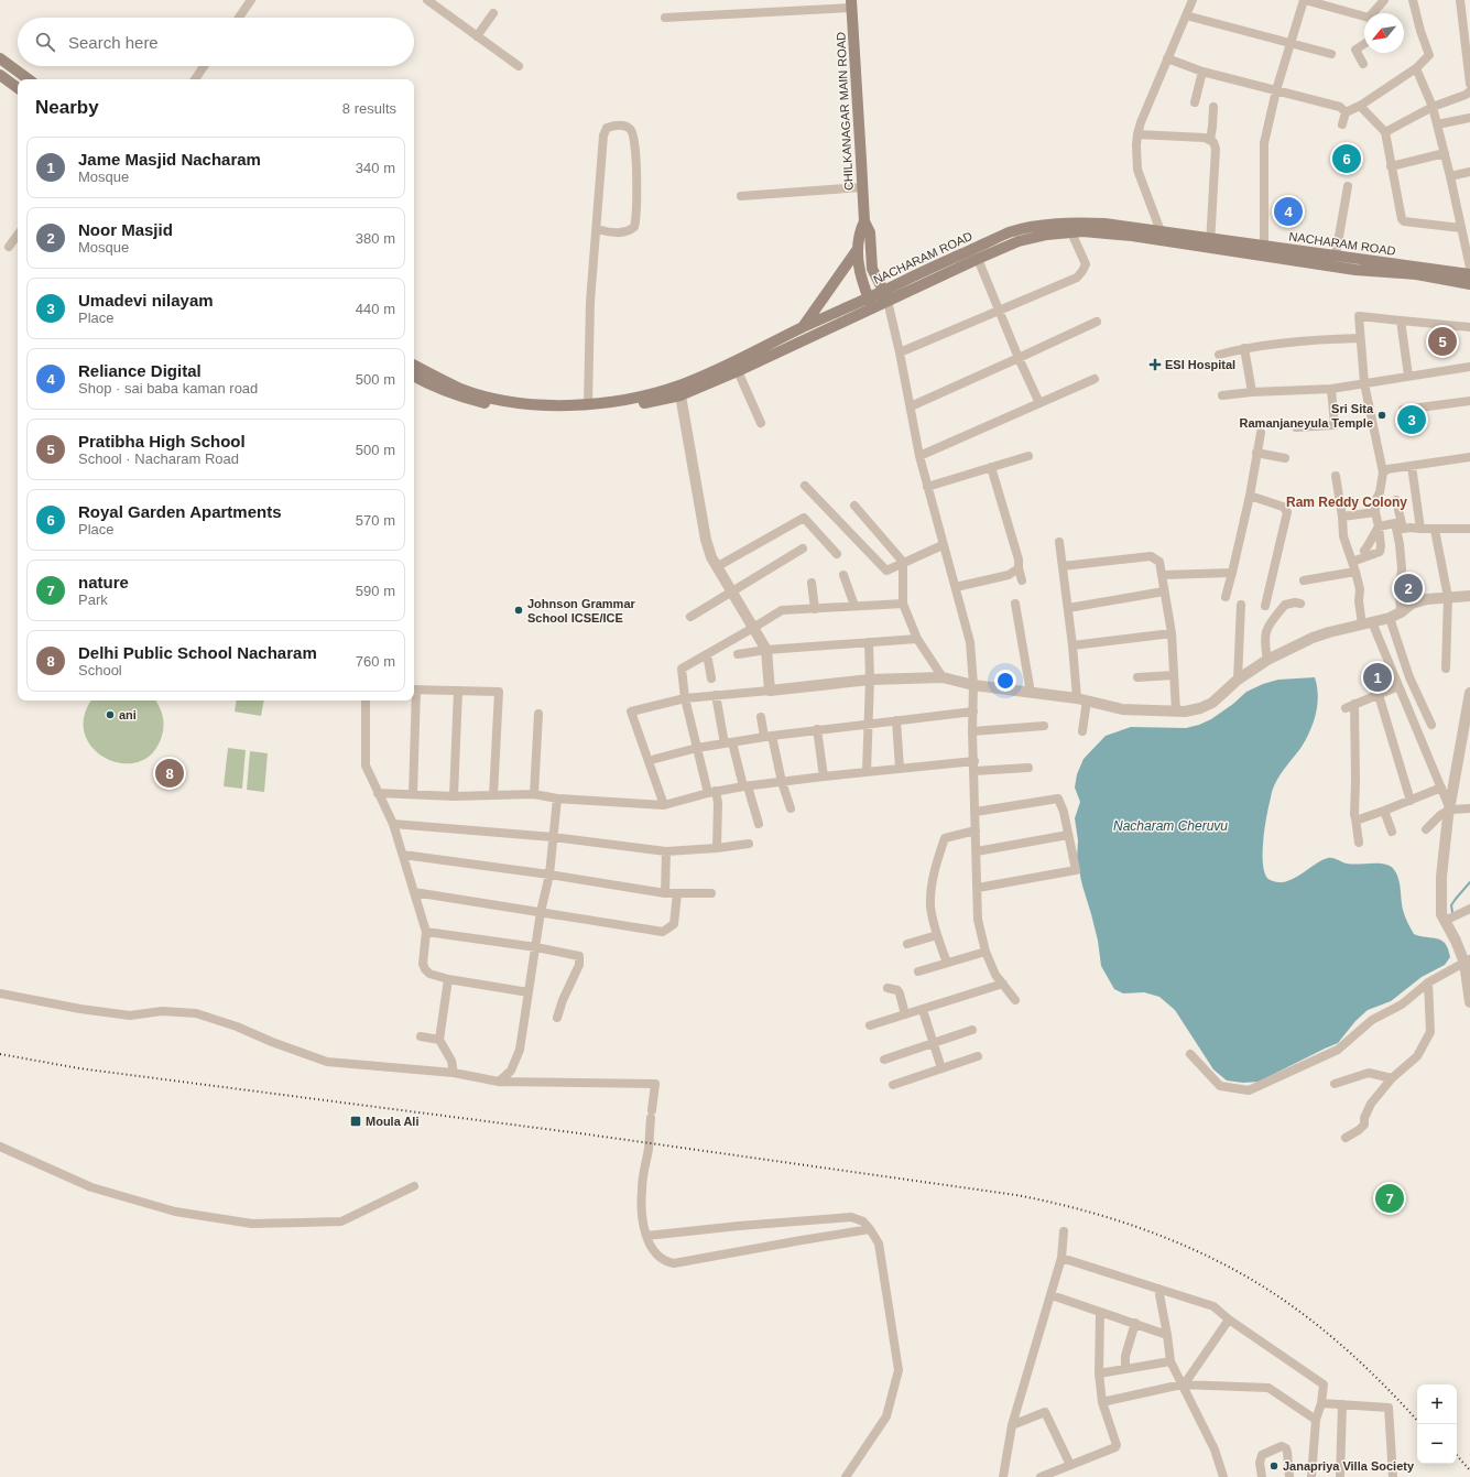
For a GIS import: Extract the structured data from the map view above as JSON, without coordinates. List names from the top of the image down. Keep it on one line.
{"streets":{"main road":["CHILKANAGAR MAIN ROAD","NACHARAM ROAD"]},"districts":["Ram Reddy Colony"],"water":["Nacharam Cheruvu"],"places":{"health":["ESI Hospital"],"other":["Sri Sita Ramanjaneyula Temple","Johnson Grammar School ICSE/ICE","ani","Janapriya Villa Society"],"transit":["Moula Ali"]},"north":"bottom left","page":{"search":"Search here","heading":["Nearby","8 results"],"list":[{"mark":"1","name":"Jame Masjid Nacharam","note":"Mosque","value":"340 m"},{"mark":"2","name":"Noor Masjid","note":"Mosque","value":"380 m"},{"mark":"3","name":"Umadevi nilayam","note":"Place","value":"440 m"},{"mark":"4","name":"Reliance Digital","note":"Shop · sai baba kaman road","value":"500 m"},{"mark":"5","name":"Pratibha High School","note":"School · Nacharam Road","value":"500 m"},{"mark":"6","name":"Royal Garden Apartments","note":"Place","value":"570 m"},{"mark":"7","name":"nature","note":"Park","value":"590 m"},{"mark":"8","name":"Delhi Public School Nacharam","note":"School","value":"760 m"}],"pins":["6","4","5","3","2","1","8","7"],"map_buttons":["+","−"]}}
